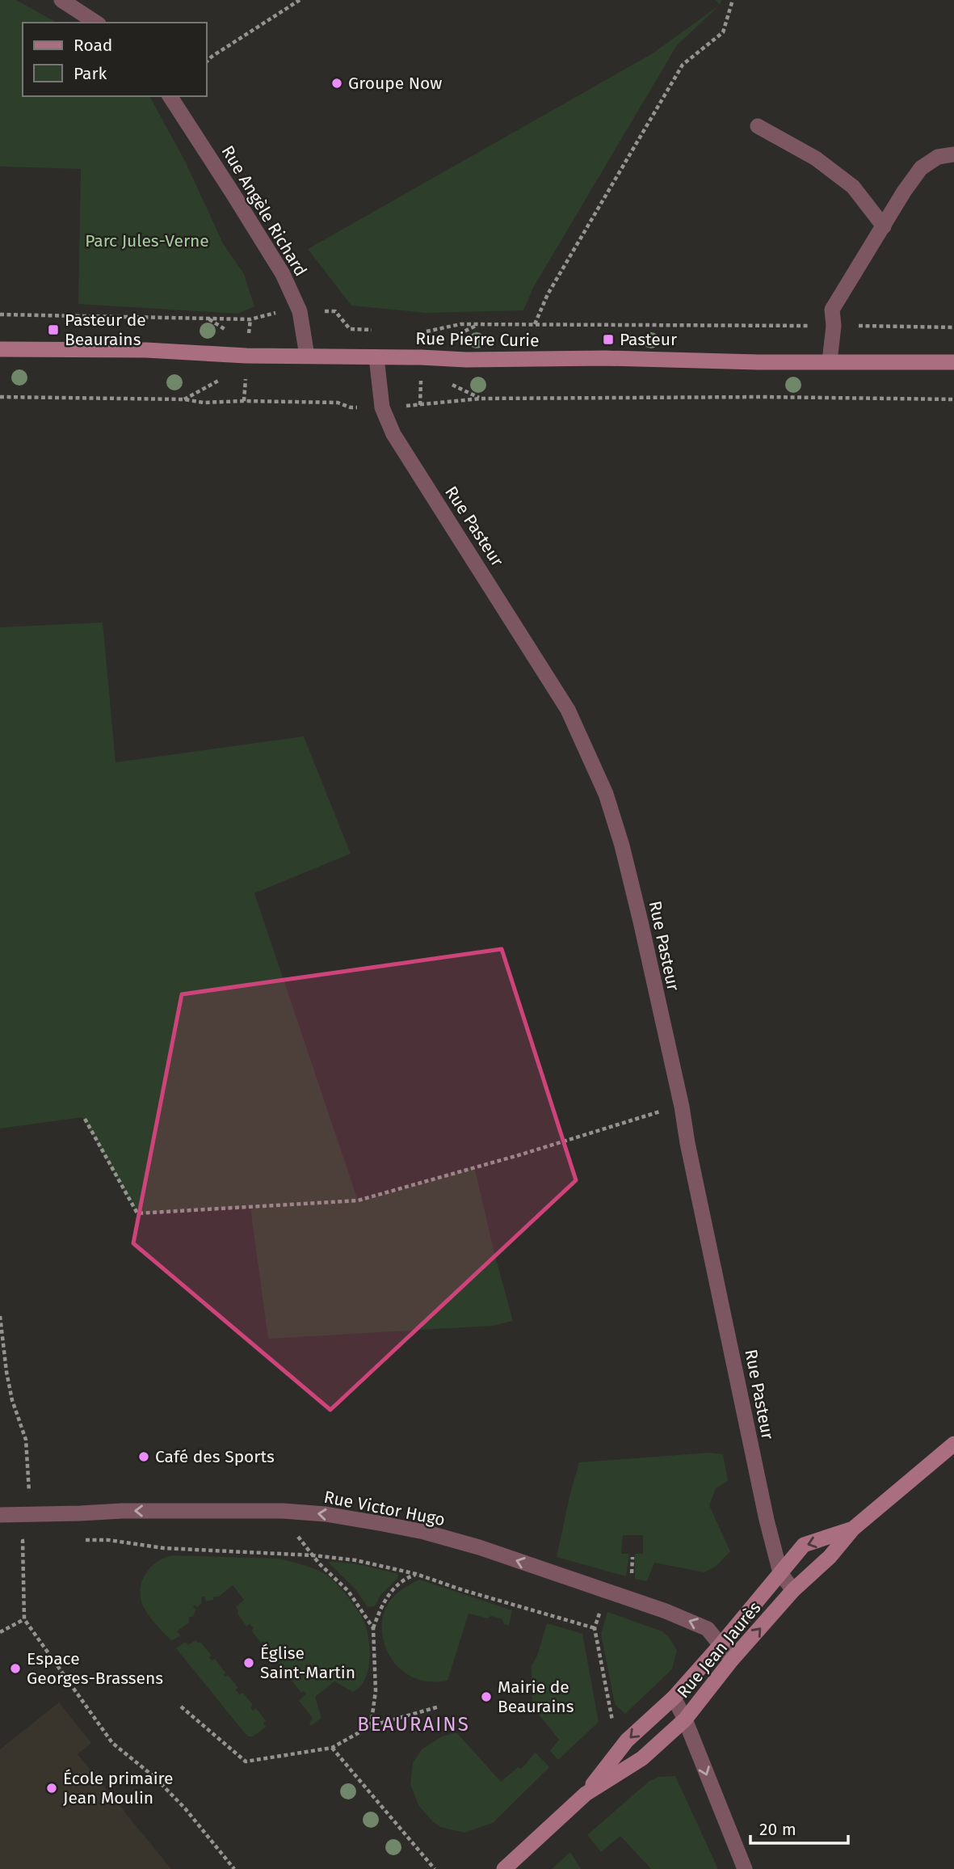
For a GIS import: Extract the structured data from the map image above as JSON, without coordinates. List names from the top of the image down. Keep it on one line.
{"streets":{"main road":["Rue Pierre Curie","Rue Jean Jaurès"],"street":["Rue Angèle Richard","Rue Pasteur","Rue Victor Hugo"]},"crossings":[["Rue Angèle Richard","Rue Pierre Curie"],["Rue Pierre Curie","Rue Pasteur"],["Rue Pasteur","Rue Jean Jaurès"],["Rue Victor Hugo","Rue Jean Jaurès"]],"one_way":["Rue Victor Hugo"],"districts":["BEAURAINS"],"parks":["Parc Jules-Verne"],"places":{"other":["Groupe Now","Café des Sports","Église Saint-Martin","Espace Georges-Brassens","Mairie de Beaurains","École primaire Jean Moulin"],"transit":["Pasteur de Beaurains","Pasteur"]},"legend":["Road","Park"],"scale_bar":"20 m"}
